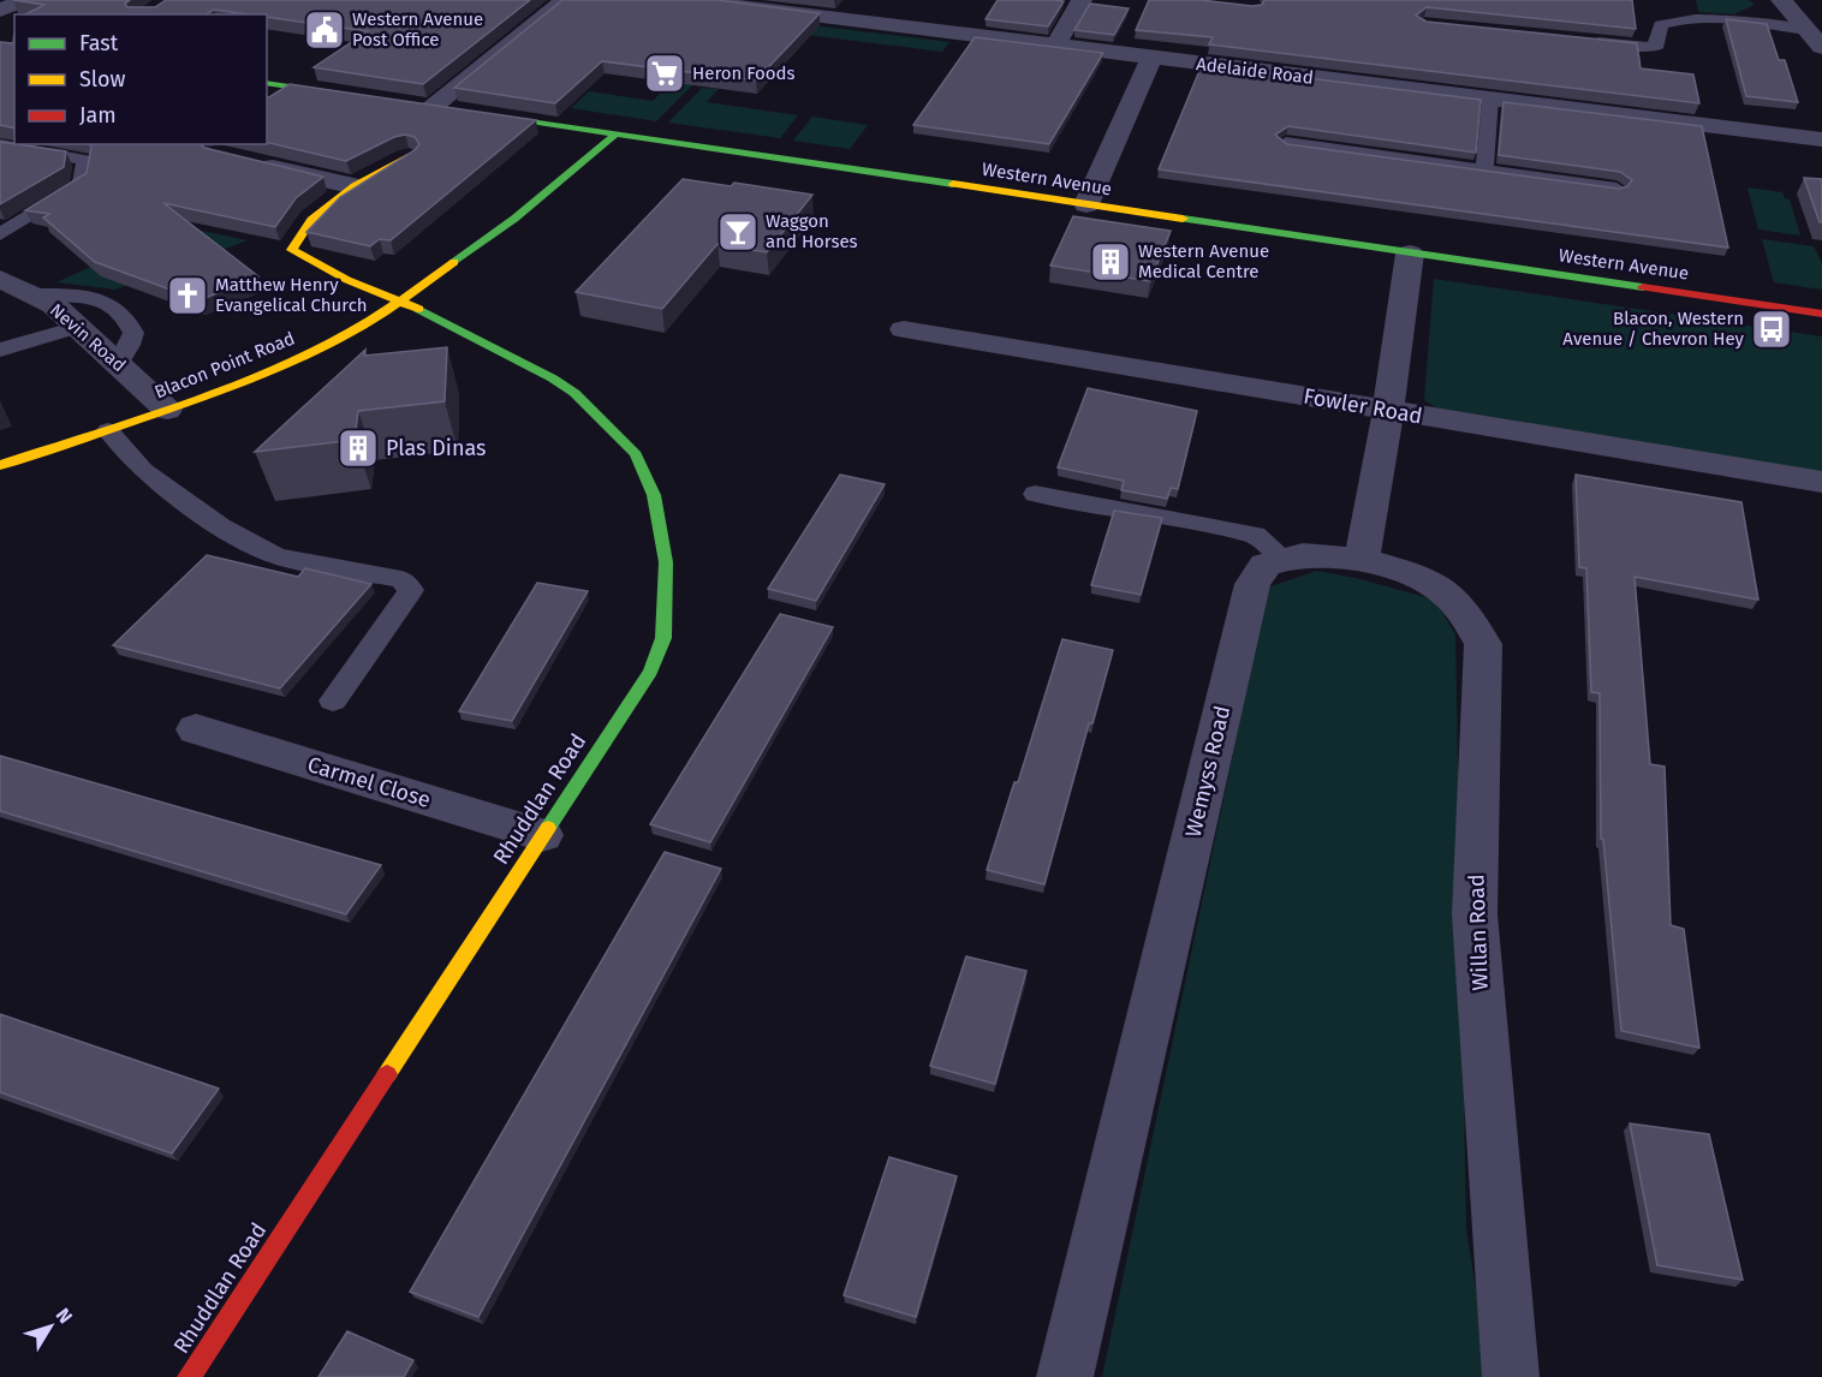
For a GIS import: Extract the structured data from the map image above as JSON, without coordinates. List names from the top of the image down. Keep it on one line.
{"streets":{"street":["Adelaide Road","Western Avenue","Nevin Road","Blacon Point Road","Fowler Road","Wemyss Road","Carmel Close","Rhuddlan Road","Willan Road"]},"crossings":[["Western Avenue","Blacon Point Road"],["Nevin Road","Blacon Point Road"],["Blacon Point Road","Rhuddlan Road"],["Wemyss Road","Willan Road"],["Carmel Close","Rhuddlan Road"]],"places":{"public building":["Western Avenue Post Office"],"supermarket":["Heron Foods"],"bar":["Waggon and Horses"],"building":["Western Avenue Medical Centre","Plas Dinas"],"church":["Matthew Henry Evangelical Church"],"bus stop":["Blacon, Western Avenue / Chevron Hey"]},"legend":["Fast","Slow","Jam"],"north":"top right"}
